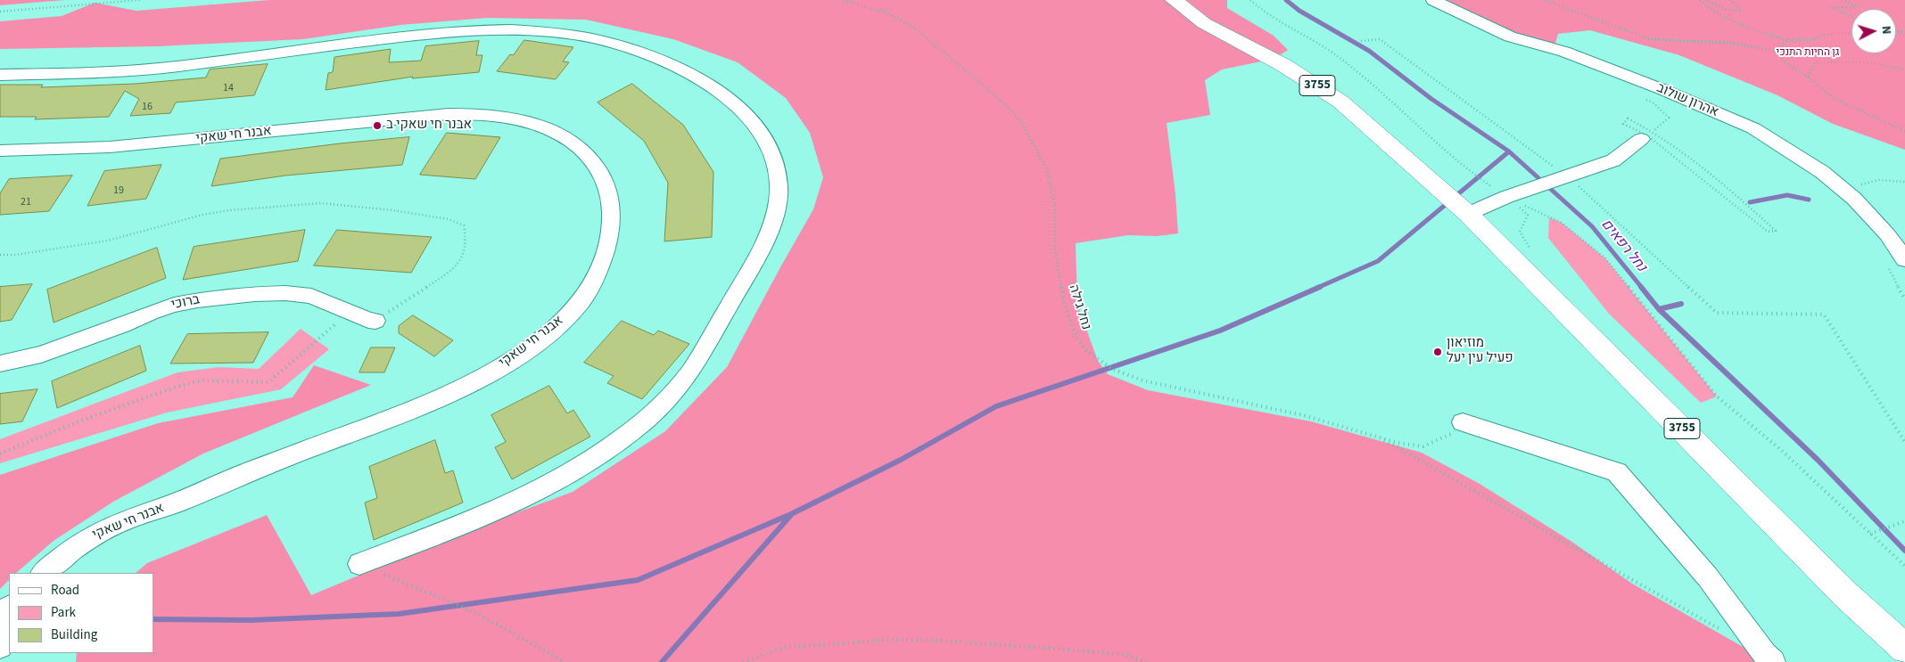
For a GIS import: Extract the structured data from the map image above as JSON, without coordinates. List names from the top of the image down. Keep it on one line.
{"streets":{"main road":["3755"],"street":["אהרון שולוב","אבנר חי שאקי","ברוכי"],"path":["נחל גילה"]},"water":["נחל רפאים"],"parks":["גן החיות התנכי"],"places":["אבנר חי שאקי ב","מוזיאון פעיל עין יעל"],"house_numbers":["14","16","19","21"],"legend":["Road","Park","Building"],"north":"right"}
